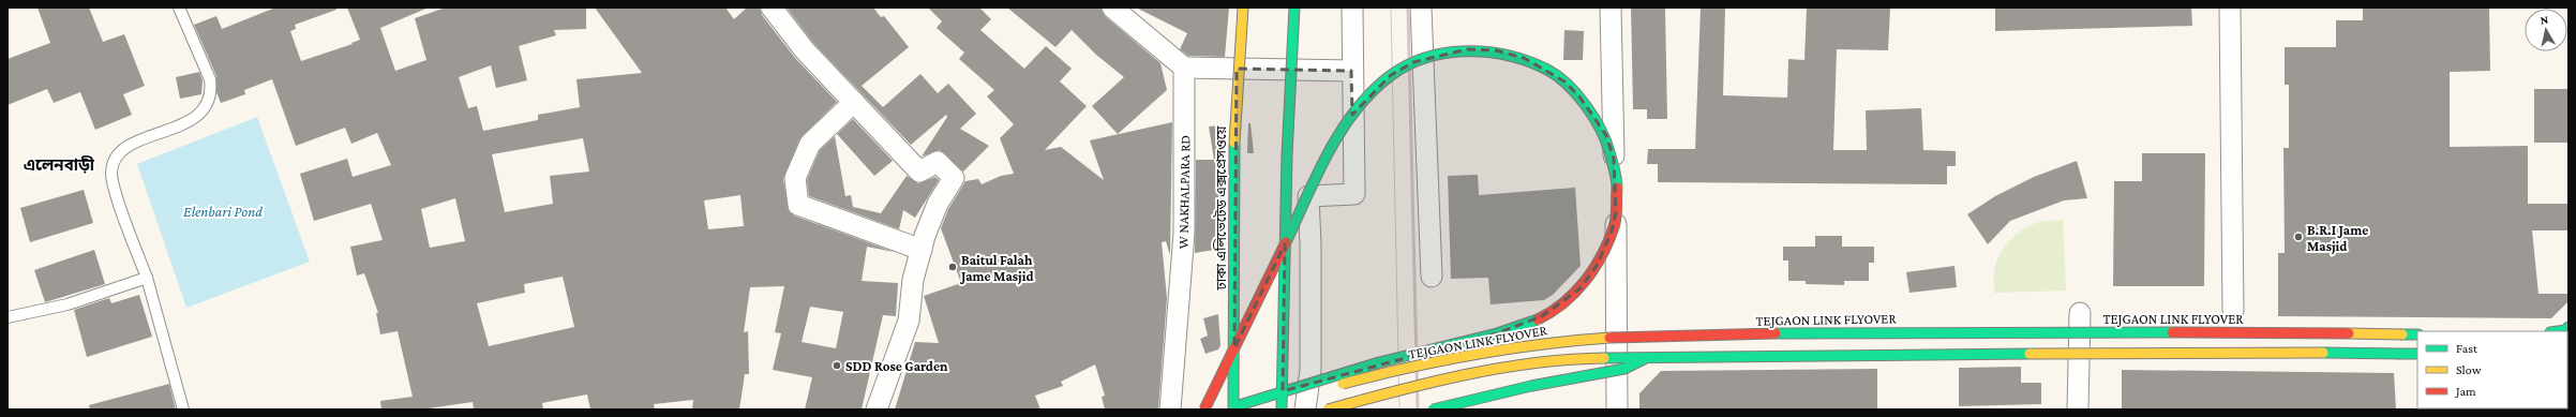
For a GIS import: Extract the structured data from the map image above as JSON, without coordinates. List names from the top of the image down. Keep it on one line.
{"streets":{"main road":["ঢাকা এলিভেটেড এক্সপ্রেসওয়ে","TEJGAON LINK FLYOVER"],"street":["W NAKHALPARA RD"]},"districts":["এলেনবাড়ী"],"water":["Elenbari Pond"],"places":["B.R.I Jame Masjid","Baitul Falah Jame Masjid","SDD Rose Garden"],"legend":["Fast","Slow","Jam"],"north":"top"}
